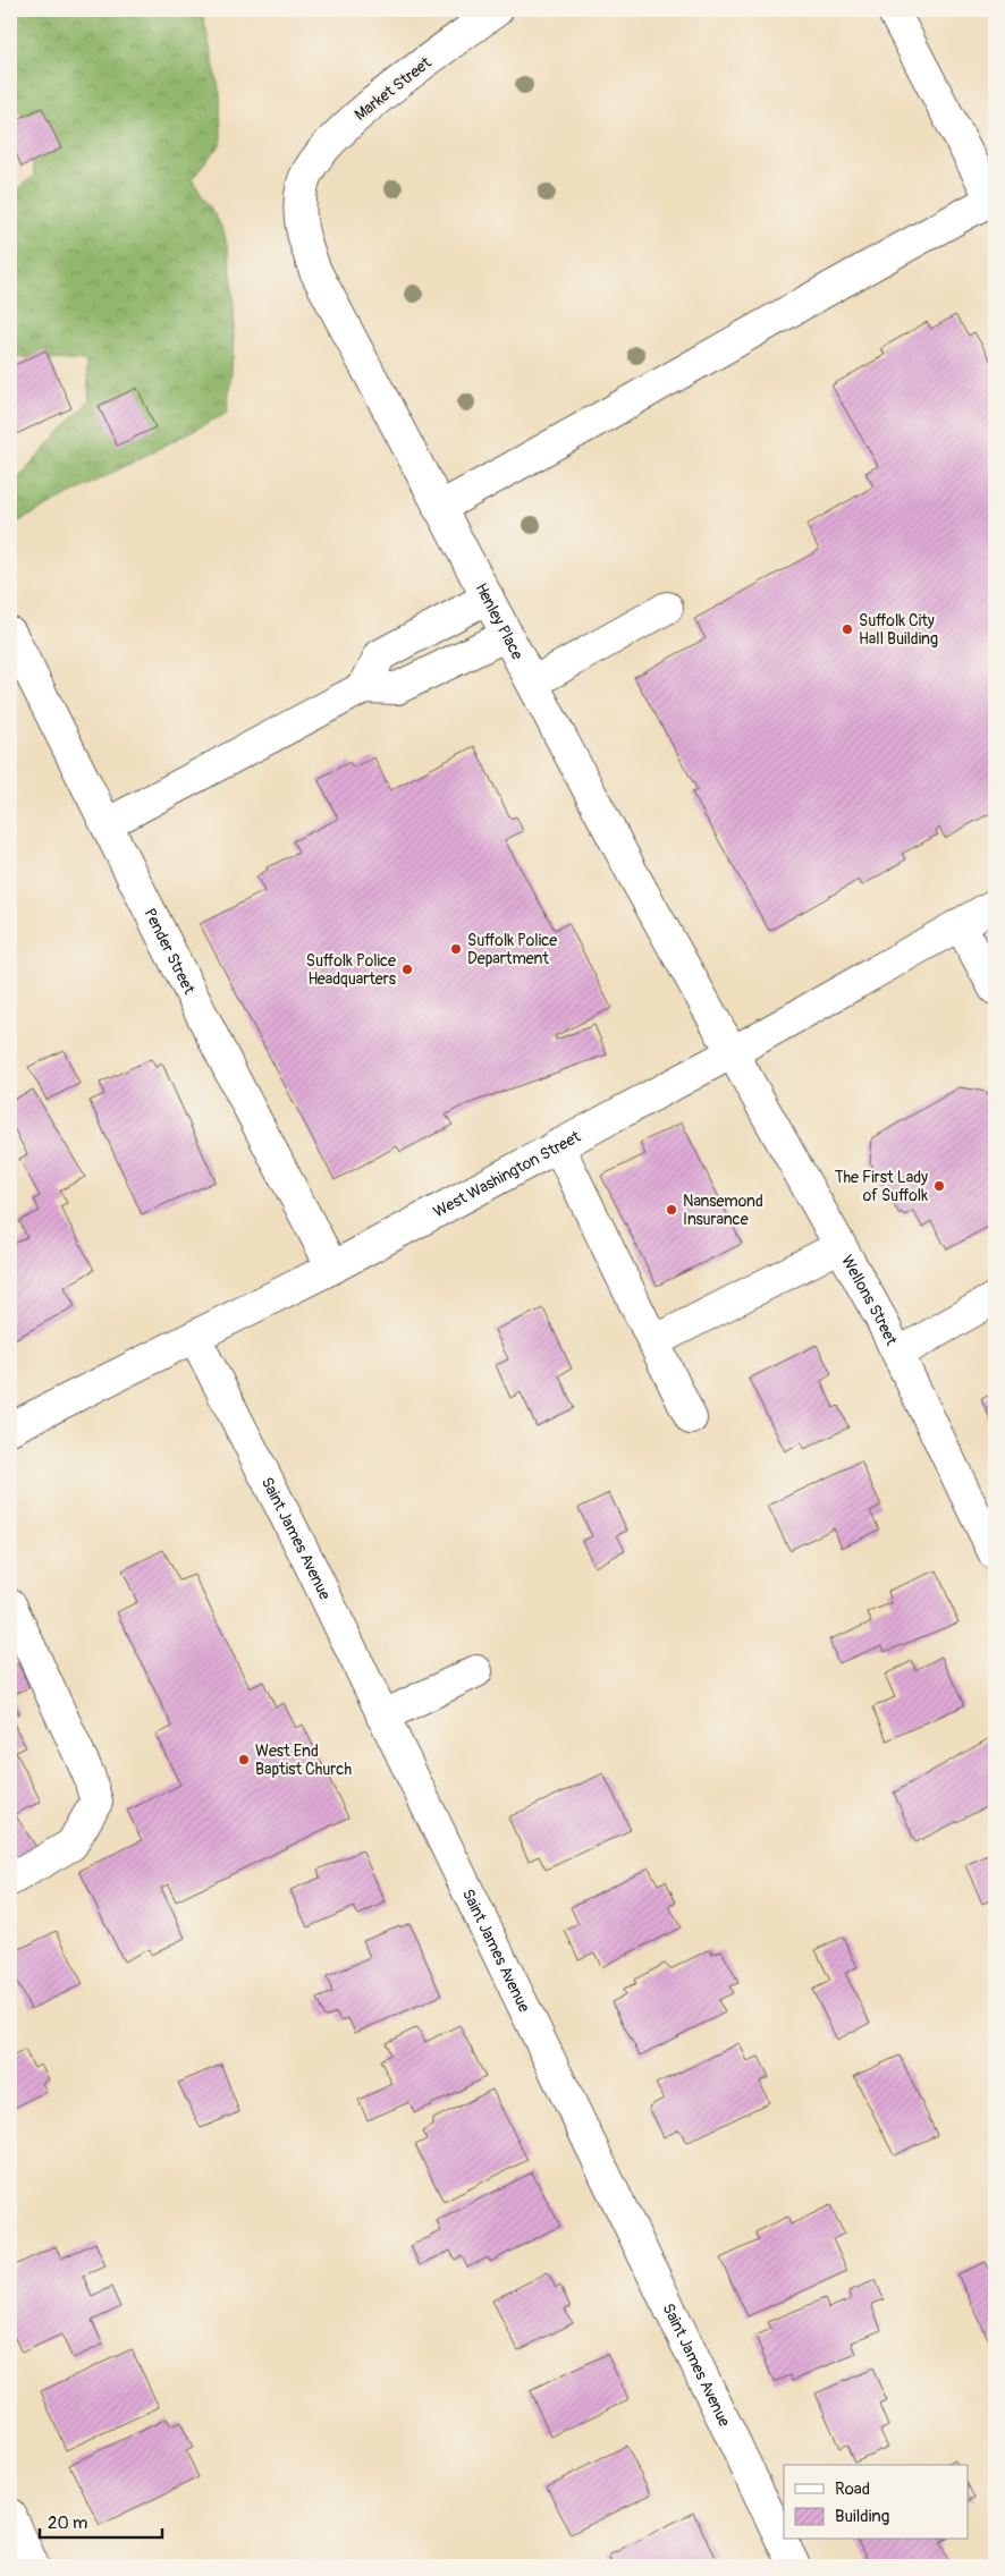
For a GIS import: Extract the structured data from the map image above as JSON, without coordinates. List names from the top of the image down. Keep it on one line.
{"streets":{"street":["Market Street","Henley Place","Pender Street","West Washington Street","Wellons Street","Saint James Avenue"]},"crossings":[["Market Street","Henley Place"],["Henley Place","West Washington Street"],["Henley Place","Wellons Street"],["Pender Street","West Washington Street"],["West Washington Street","Wellons Street"],["West Washington Street","Saint James Avenue"]],"places":["Suffolk City Hall Building","Suffolk Police Department","Suffolk Police Headquarters","The First Lady of Suffolk","Nansemond Insurance","West End Baptist Church"],"legend":["Road","Building"],"scale_bar":"20 m"}
